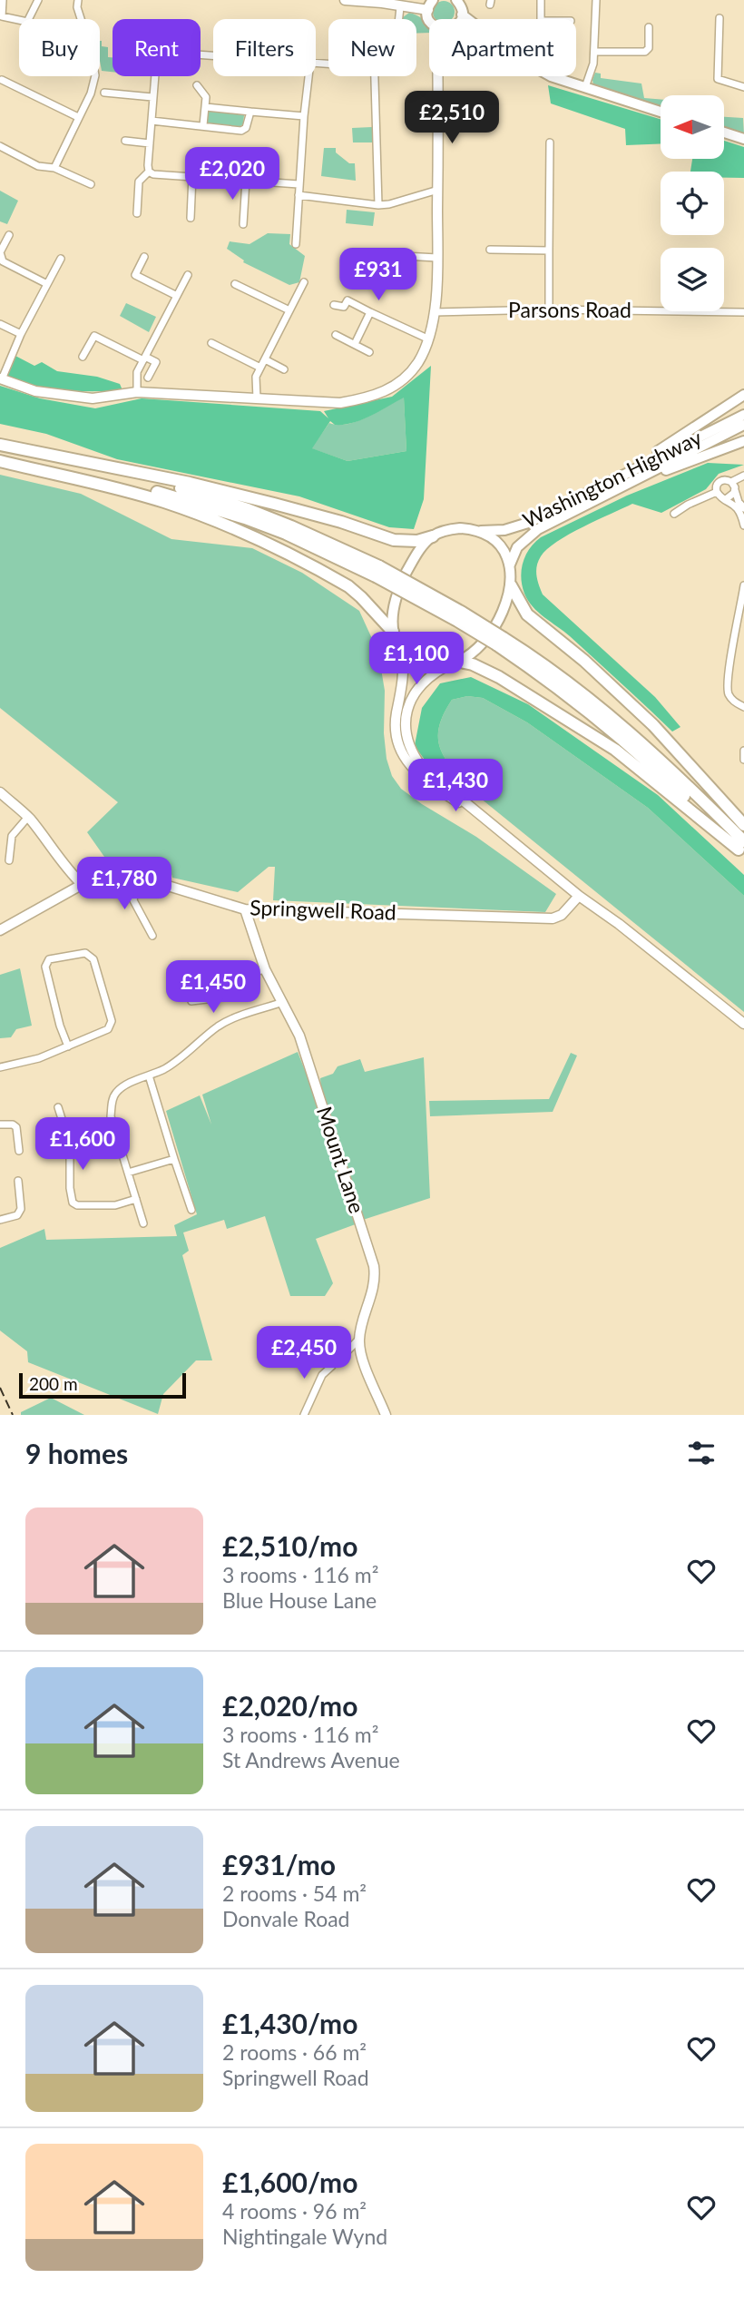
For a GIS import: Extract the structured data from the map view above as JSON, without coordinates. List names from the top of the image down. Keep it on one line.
{"streets":{"main road":["Washington Highway"],"street":["Parsons Road","Springwell Road","Mount Lane"]},"crossings":[["Springwell Road","Mount Lane"]],"scale_bar":"200 m","north":"left","page":{"chip":["Buy","Rent","Filters","New","Apartment"],"price":["£2,510","£2,020","£931","£1,100","£1,430","£1,780","£1,450","£1,600","£2,450"],"scale":"200 m","heading":"9 homes","list":[{"name":"£2,510/mo","note":"3 rooms · 116 m² · Blue House Lane"},{"name":"£2,020/mo","note":"3 rooms · 116 m² · St Andrews Avenue"},{"name":"£931/mo","note":"2 rooms · 54 m² · Donvale Road"},{"name":"£1,430/mo","note":"2 rooms · 66 m² · Springwell Road"},{"name":"£1,600/mo","note":"4 rooms · 96 m² · Nightingale Wynd"}]}}
